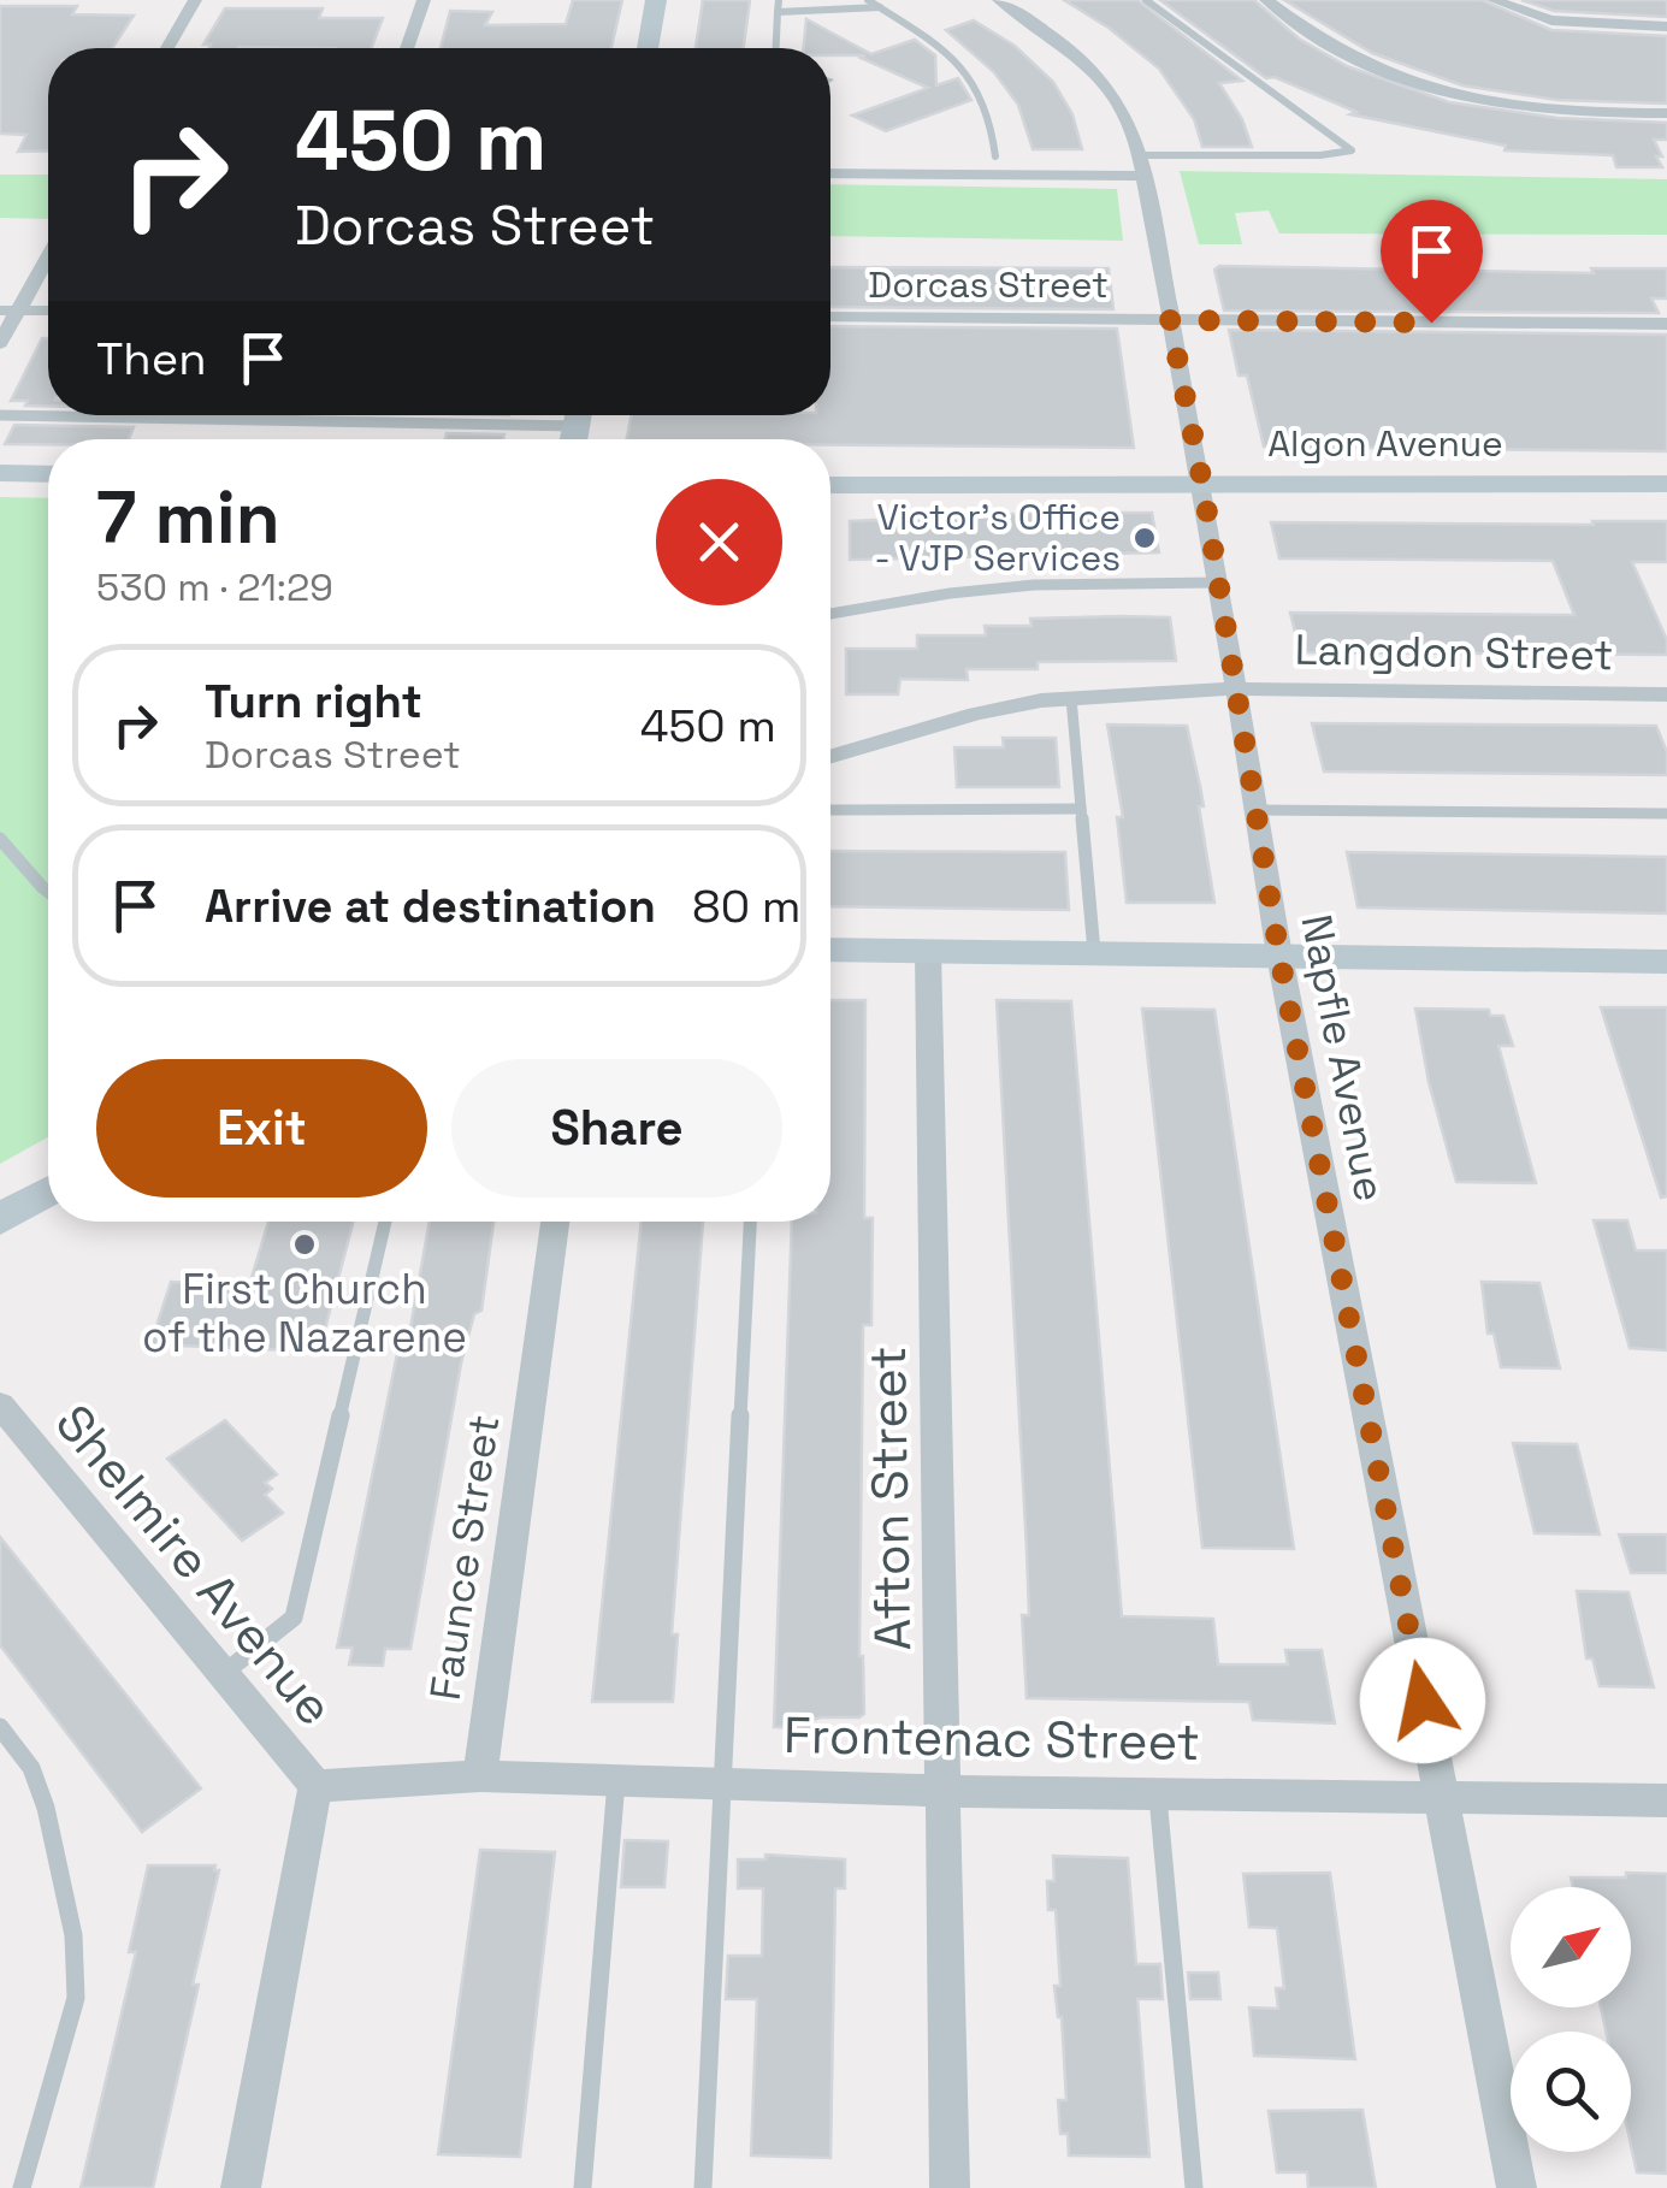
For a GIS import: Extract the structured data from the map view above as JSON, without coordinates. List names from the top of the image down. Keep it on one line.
{"streets":{"street":["Dorcas Street","Algon Avenue","Langdon Street","Napfle Avenue","Afton Street","Faunce Street","Shelmire Avenue","Frontenac Street"]},"crossings":[["Dorcas Street","Napfle Avenue"],["Algon Avenue","Napfle Avenue"],["Langdon Street","Napfle Avenue"],["Napfle Avenue","Frontenac Street"],["Afton Street","Frontenac Street"],["Faunce Street","Frontenac Street"],["Shelmire Avenue","Frontenac Street"]],"places":["Victor's Office - VJP Services","First Church of the Nazarene"],"north":"top right","page":{"turn":["450 m","Dorcas Street"],"then":"Then","heading":["7 min","530 m · 21:29"],"list":[{"name":"Turn right","note":"Dorcas Street","value":"450 m"},{"name":"Arrive at destination","value":"80 m"}],"buttons":["Exit","Share"]}}
